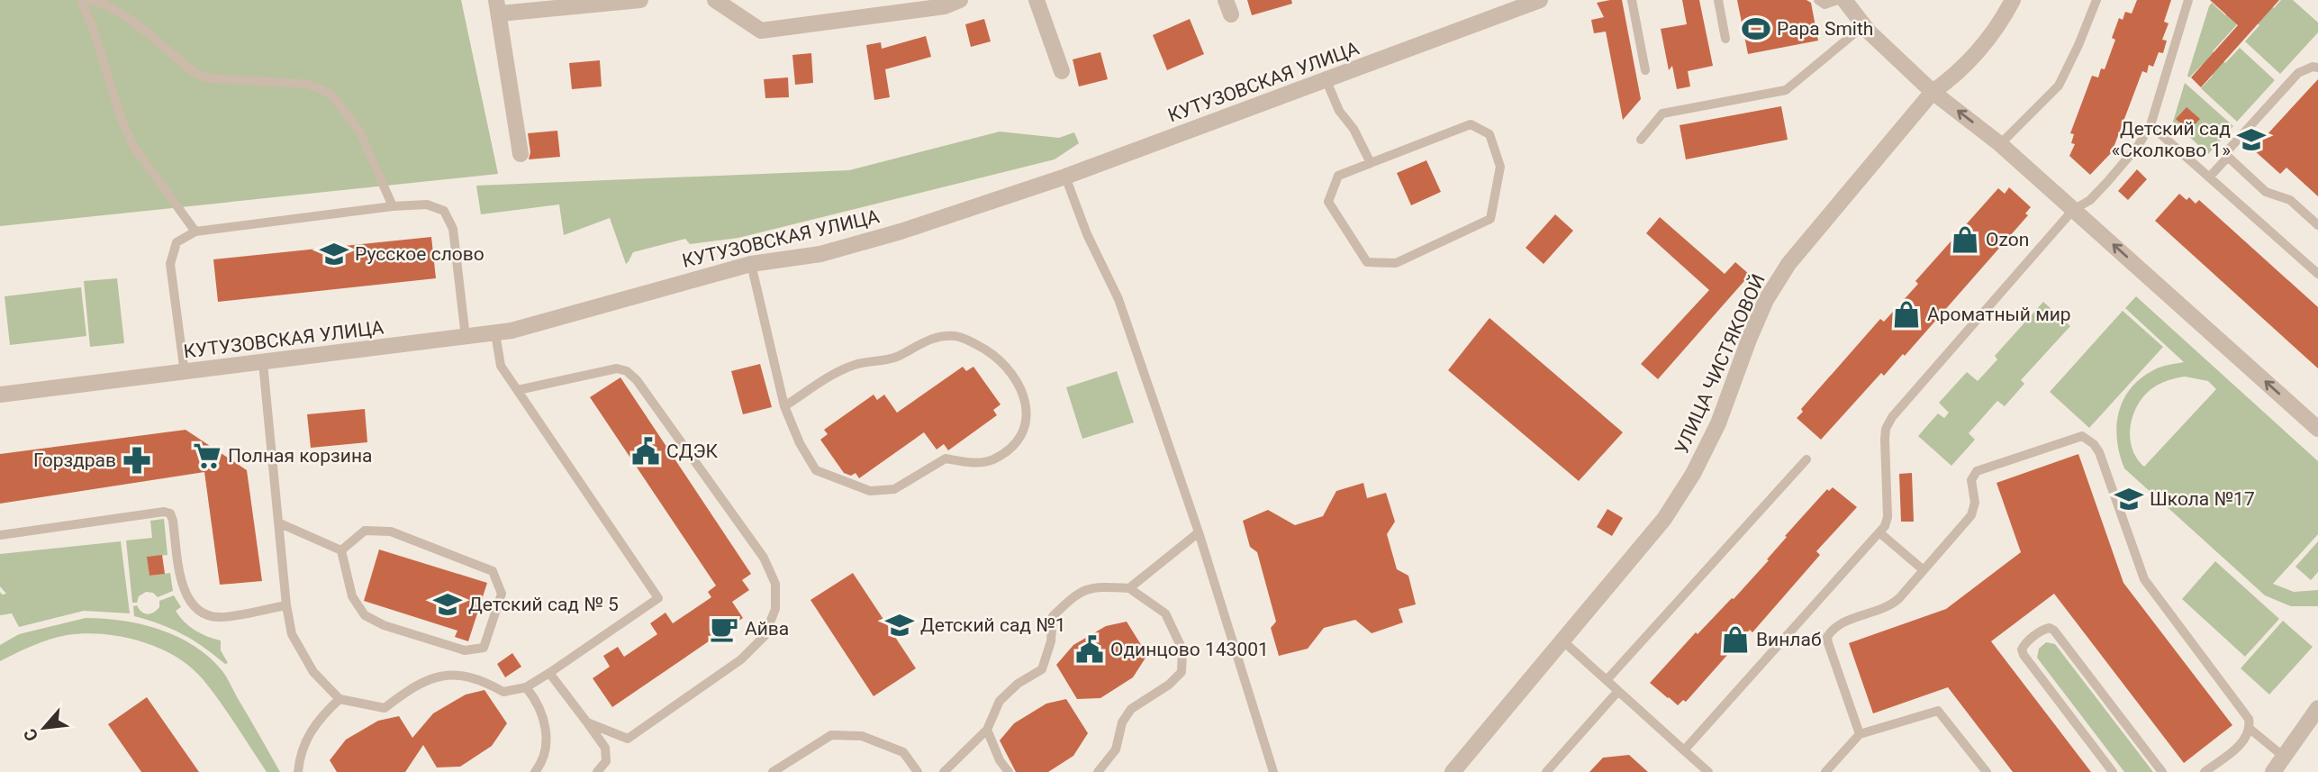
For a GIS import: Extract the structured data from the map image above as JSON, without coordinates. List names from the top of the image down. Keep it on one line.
{"streets":{"street":["КУТУЗОВСКАЯ УЛИЦА","УЛИЦА ЧИСТЯКОВОЙ"]},"places":{"sports":["Papa Smith"],"school or university":["Детский сад «Сколково 1»","Русское слово","Школа №17","Детский сад № 5","Детский сад №1"],"shop":["Ozon","Ароматный мир","Винлаб"],"public building":["СДЭК","Одинцово 143001"],"supermarket":["Полная корзина"],"pharmacy":["Горздрав"],"cafe":["Айва"]},"north":"bottom left"}
